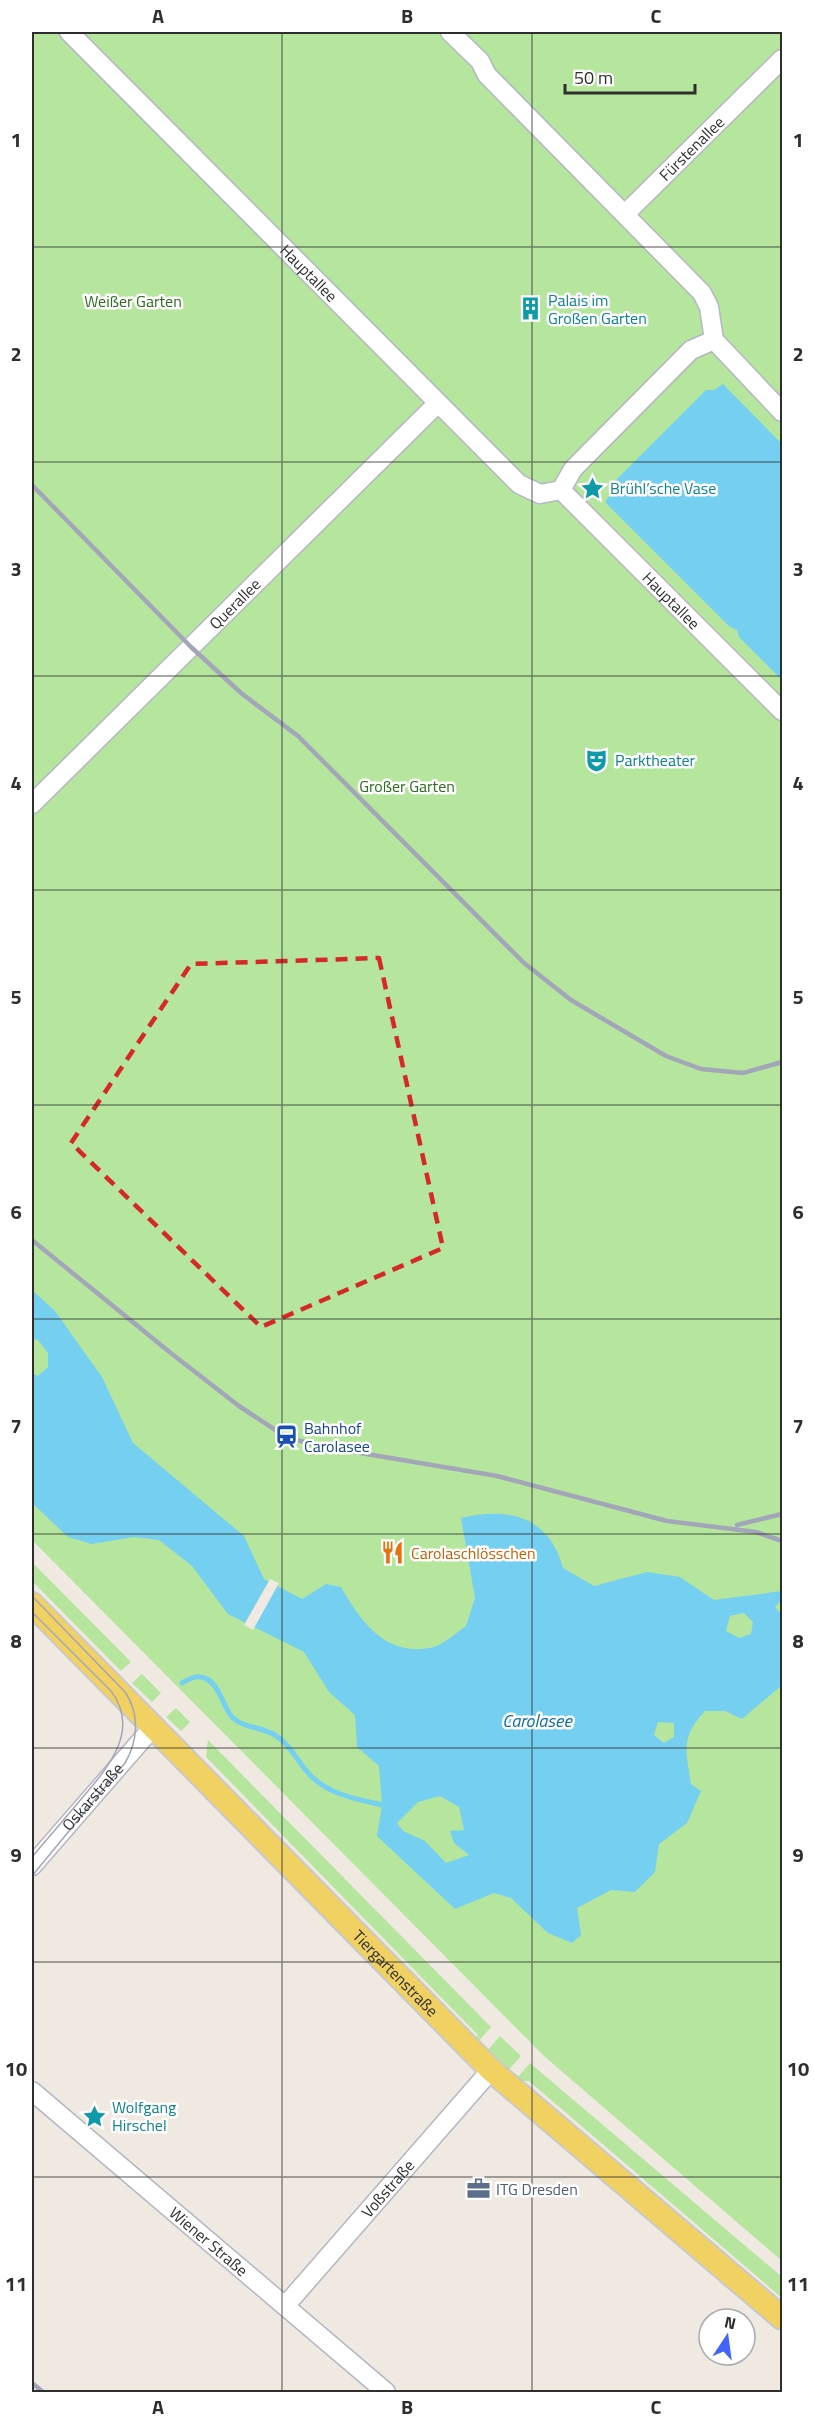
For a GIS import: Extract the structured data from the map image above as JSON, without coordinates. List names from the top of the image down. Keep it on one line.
{"streets":{"main road":["Tiergartenstraße"],"street":["Fürstenallee","Hauptallee","Querallee","Oskarstraße","Voßstraße","Wiener Straße"]},"crossings":[["Hauptallee","Querallee"],["Oskarstraße","Tiergartenstraße"],["Tiergartenstraße","Voßstraße"],["Voßstraße","Wiener Straße"]],"water":["Carolasee"],"parks":["Weißer Garten","Großer Garten"],"places":{"building":["Palais im Großen Garten"],"place":["Brühl’sche Vase","Wolfgang Hirschel"],"theatre":["Parktheater"],"station":["Bahnhof Carolasee"],"restaurant":["Carolaschlösschen"],"office":["ITG Dresden"]},"scale_bar":"50 m","north":"top","grid":{"columns":["A","B","C"],"rows":["1","2","3","4","5","6","7","8","9","10","11"]}}
